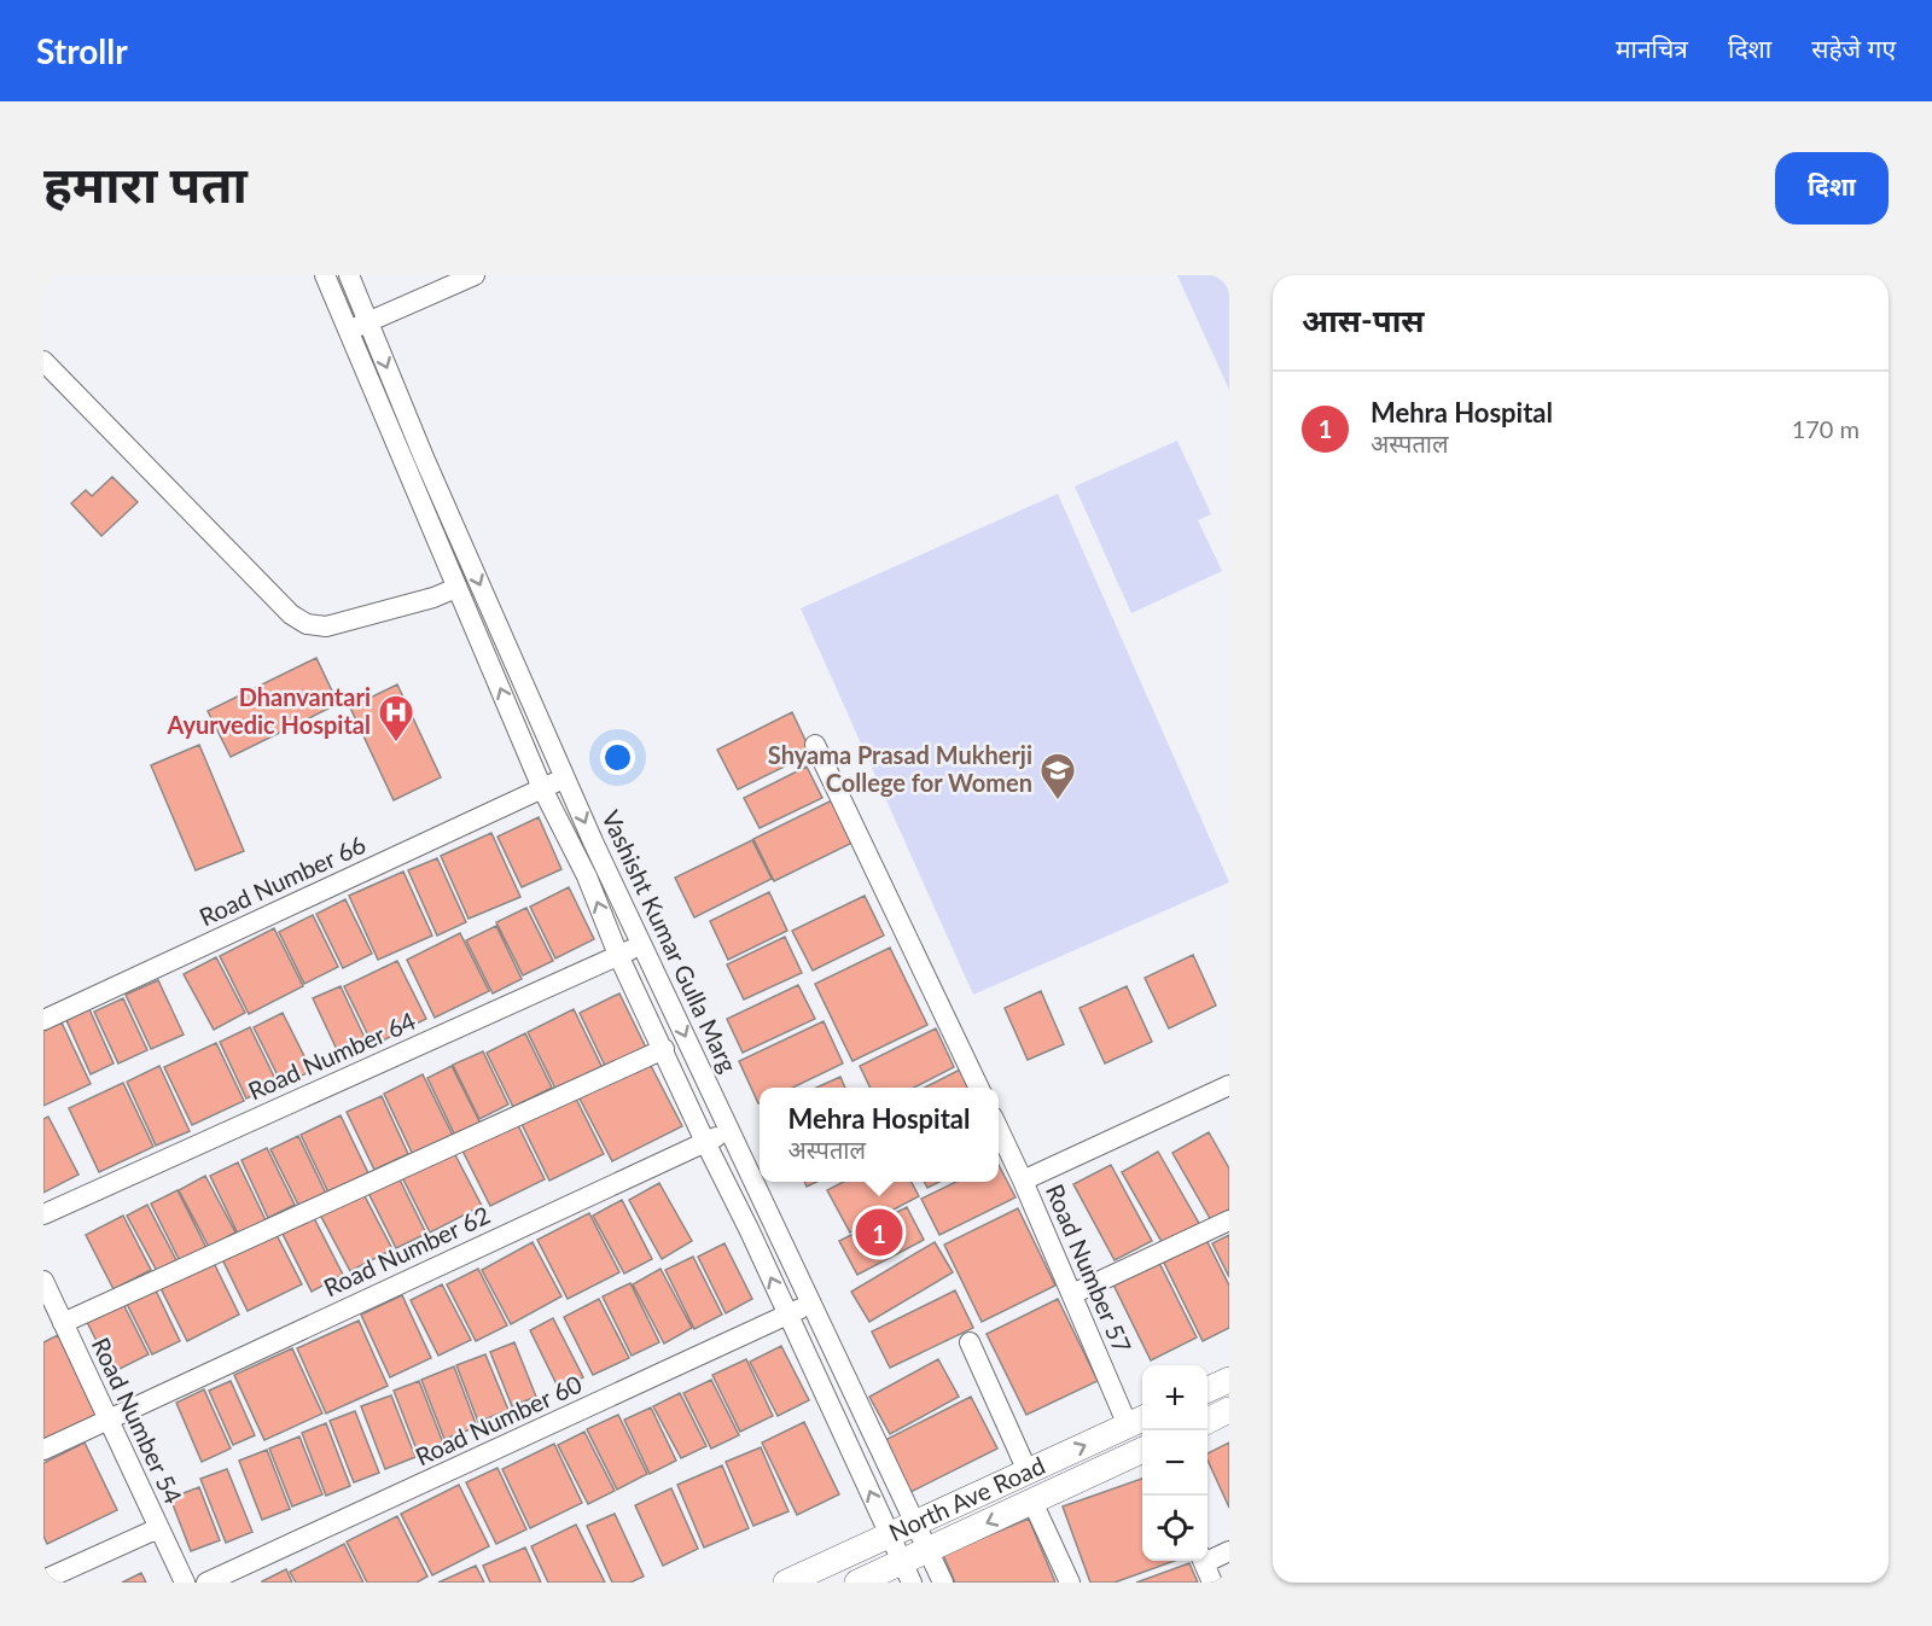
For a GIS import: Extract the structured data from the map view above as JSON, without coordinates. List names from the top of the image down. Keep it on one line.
{"streets":{"street":["Road Number 66","Vashisht Kumar Gulla Marg","Road Number 64","Road Number 62","Road Number 57","Road Number 54","Road Number 60","North Ave Road"]},"crossings":[["Road Number 66","Vashisht Kumar Gulla Marg"],["Vashisht Kumar Gulla Marg","Road Number 64"],["Vashisht Kumar Gulla Marg","Road Number 62"],["Vashisht Kumar Gulla Marg","Road Number 60"],["Vashisht Kumar Gulla Marg","North Ave Road"],["Road Number 62","Road Number 54"],["Road Number 57","North Ave Road"]],"places":{"hospital":["Dhanvantari Ayurvedic Hospital"],"school or university":["Shyama Prasad Mukherji College for Women"]},"page":{"header":"Strollr","nav":["मानचित्र","दिशा","सहेजे गए"],"buttons":"दिशा","title":"हमारा पता","heading":"आस-पास","list":[{"mark":"1","name":"Mehra Hospital","note":"अस्पताल","value":"170 m"}],"popup":["Mehra Hospital","अस्पताल"],"pins":"1","map_buttons":["+","−"]}}
